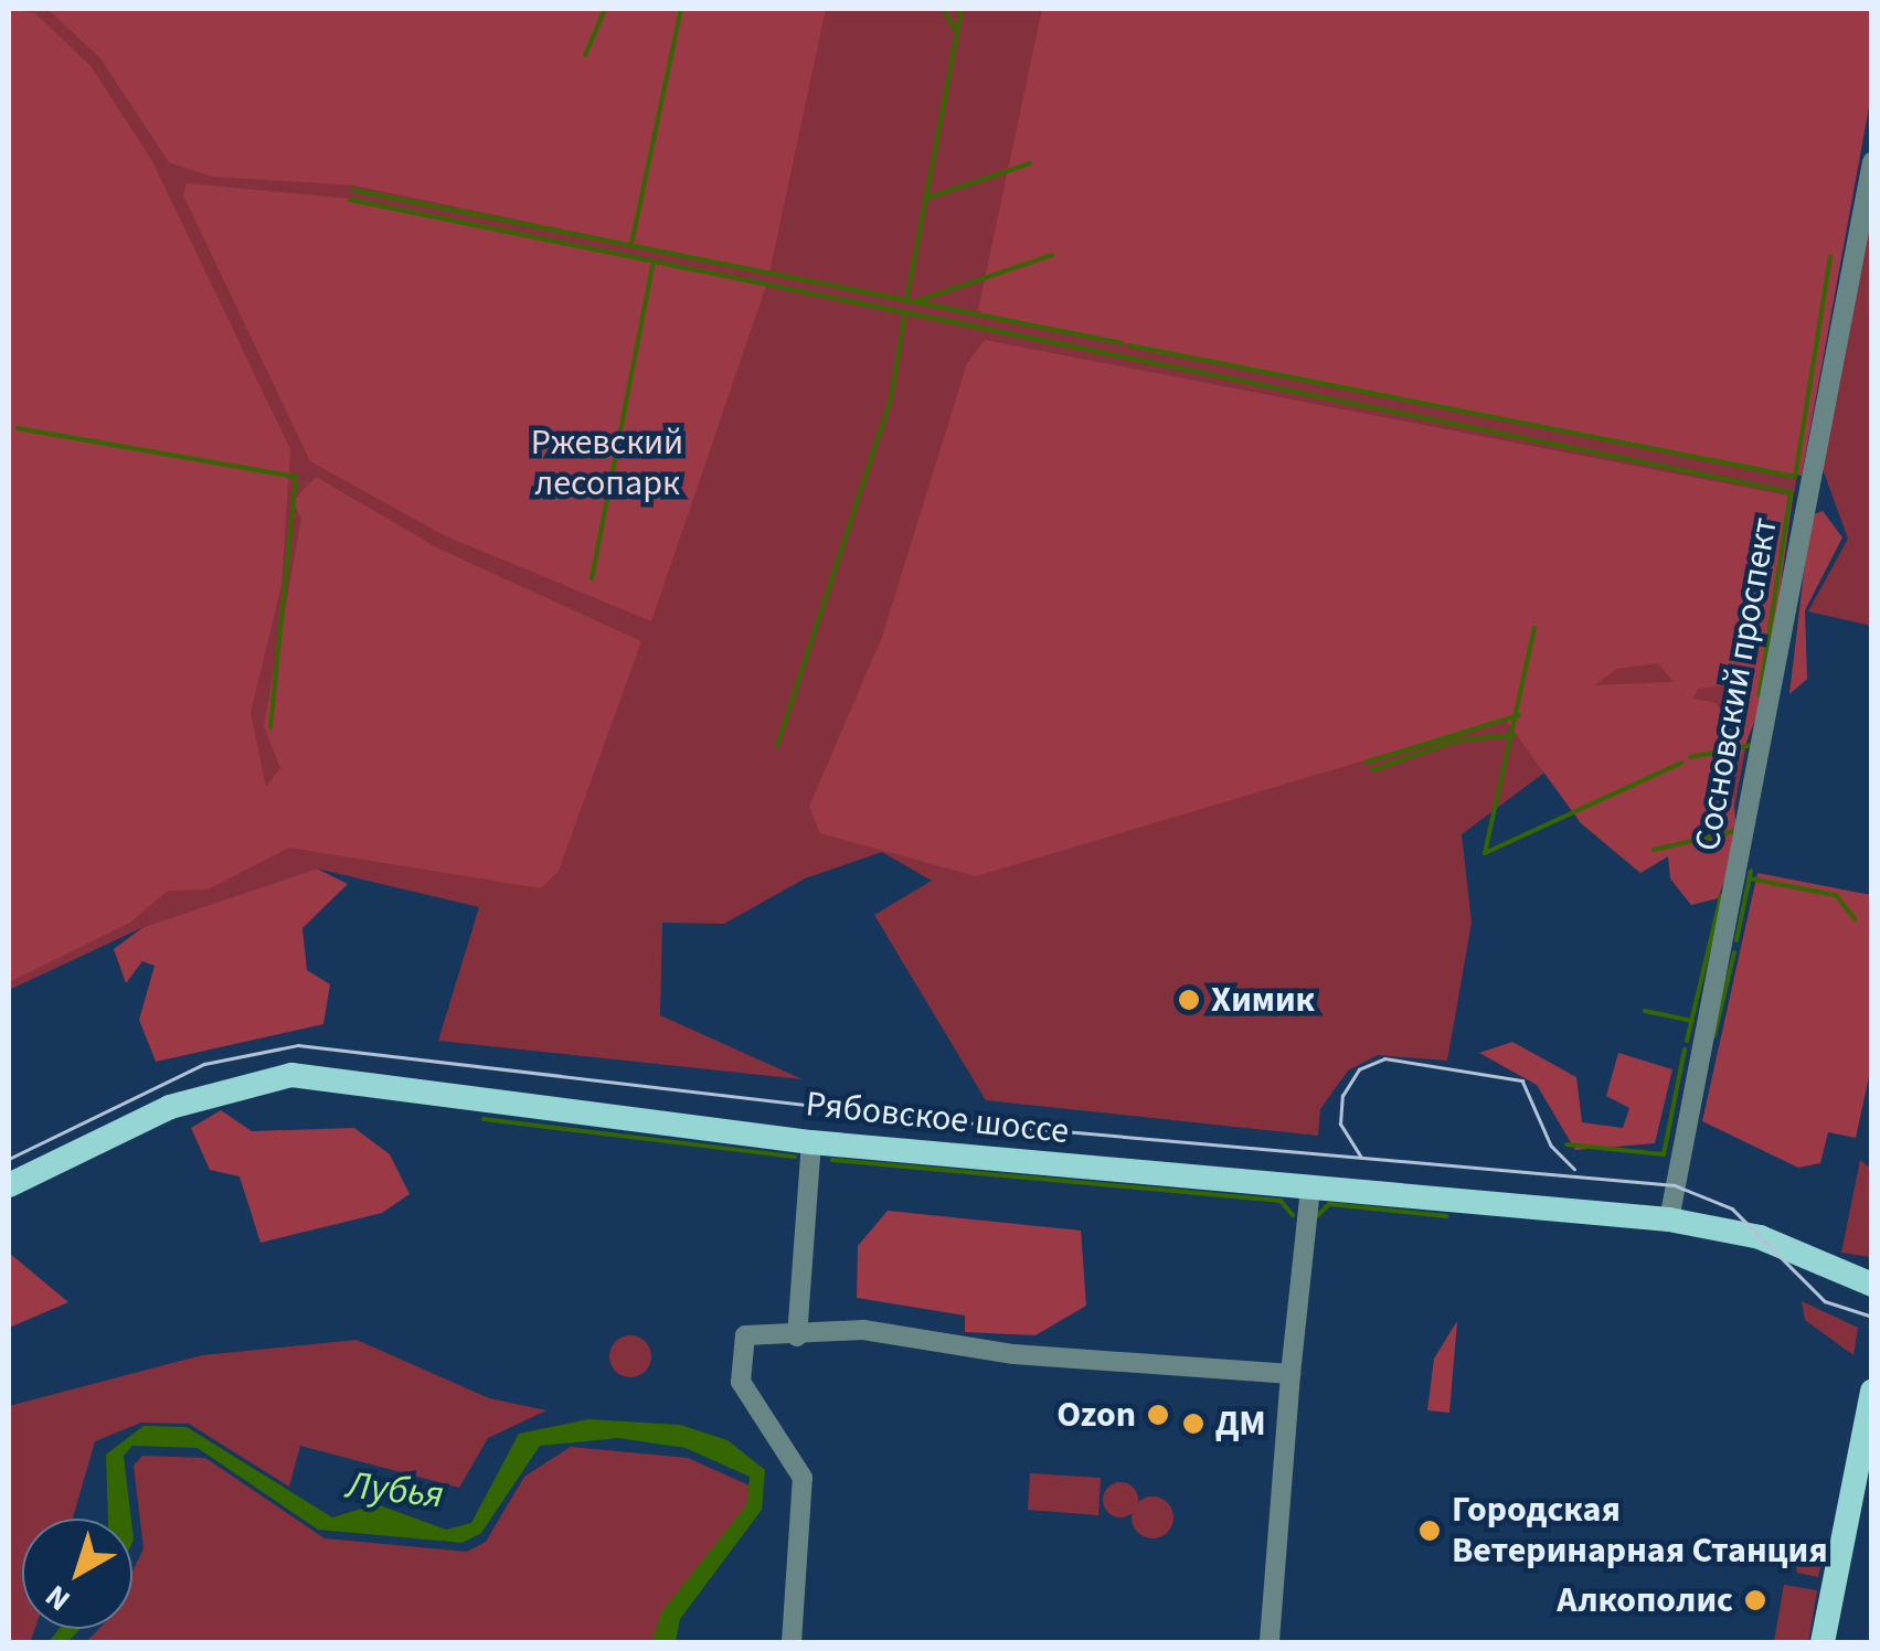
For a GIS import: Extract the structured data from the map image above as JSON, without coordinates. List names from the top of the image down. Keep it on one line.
{"streets":{"main road":["Рябовское шоссе"],"street":["Сосновский проспект"]},"crossings":[["Сосновский проспект","Рябовское шоссе"]],"water":["Лубья"],"parks":["Ржевский лесопарк"],"places":["Химик","Ozon","ДМ","Городская Ветеринарная Станция","Алкополис"],"north":"bottom left"}
